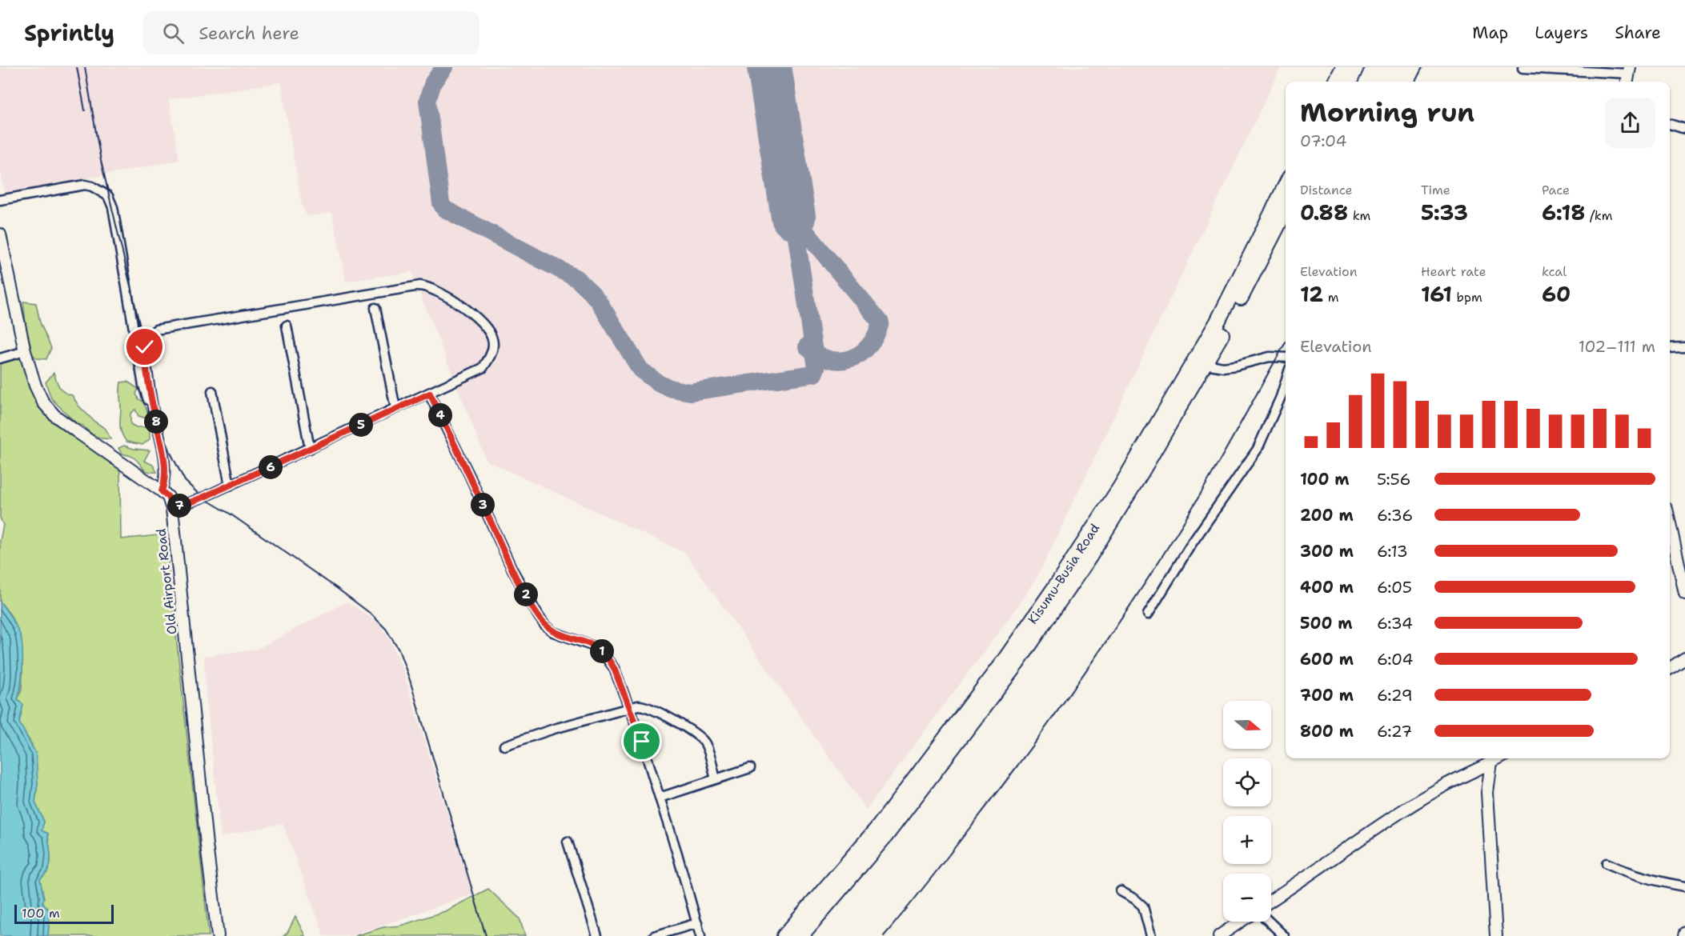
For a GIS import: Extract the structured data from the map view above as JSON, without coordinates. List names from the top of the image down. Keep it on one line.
{"streets":{"highway":["Kisumu-Busia Road"],"main road":["Old Airport Road"]},"scale_bar":"100 m","north":"right","page":{"header":"Sprintly","search":"Search here","nav":["Map","Layers","Share"],"heading":["Morning run","07:04"],"stats":[["Distance","0.88 km"],["Time","5:33"],["Pace","6:18 /km"],["Elevation","12 m"],["Heart rate","161 bpm"],["kcal","60"]],"chart":["Elevation","102–111 m"],"pins":["4","8","5","6","3","7","2","1"],"list":[{"name":"100 m","note":"5:56"},{"name":"200 m","note":"6:36"},{"name":"300 m","note":"6:13"},{"name":"400 m","note":"6:05"},{"name":"500 m","note":"6:34"},{"name":"600 m","note":"6:04"},{"name":"700 m","note":"6:29"},{"name":"800 m","note":"6:27"}],"map_buttons":["+","−"],"scale":"100 m"}}
